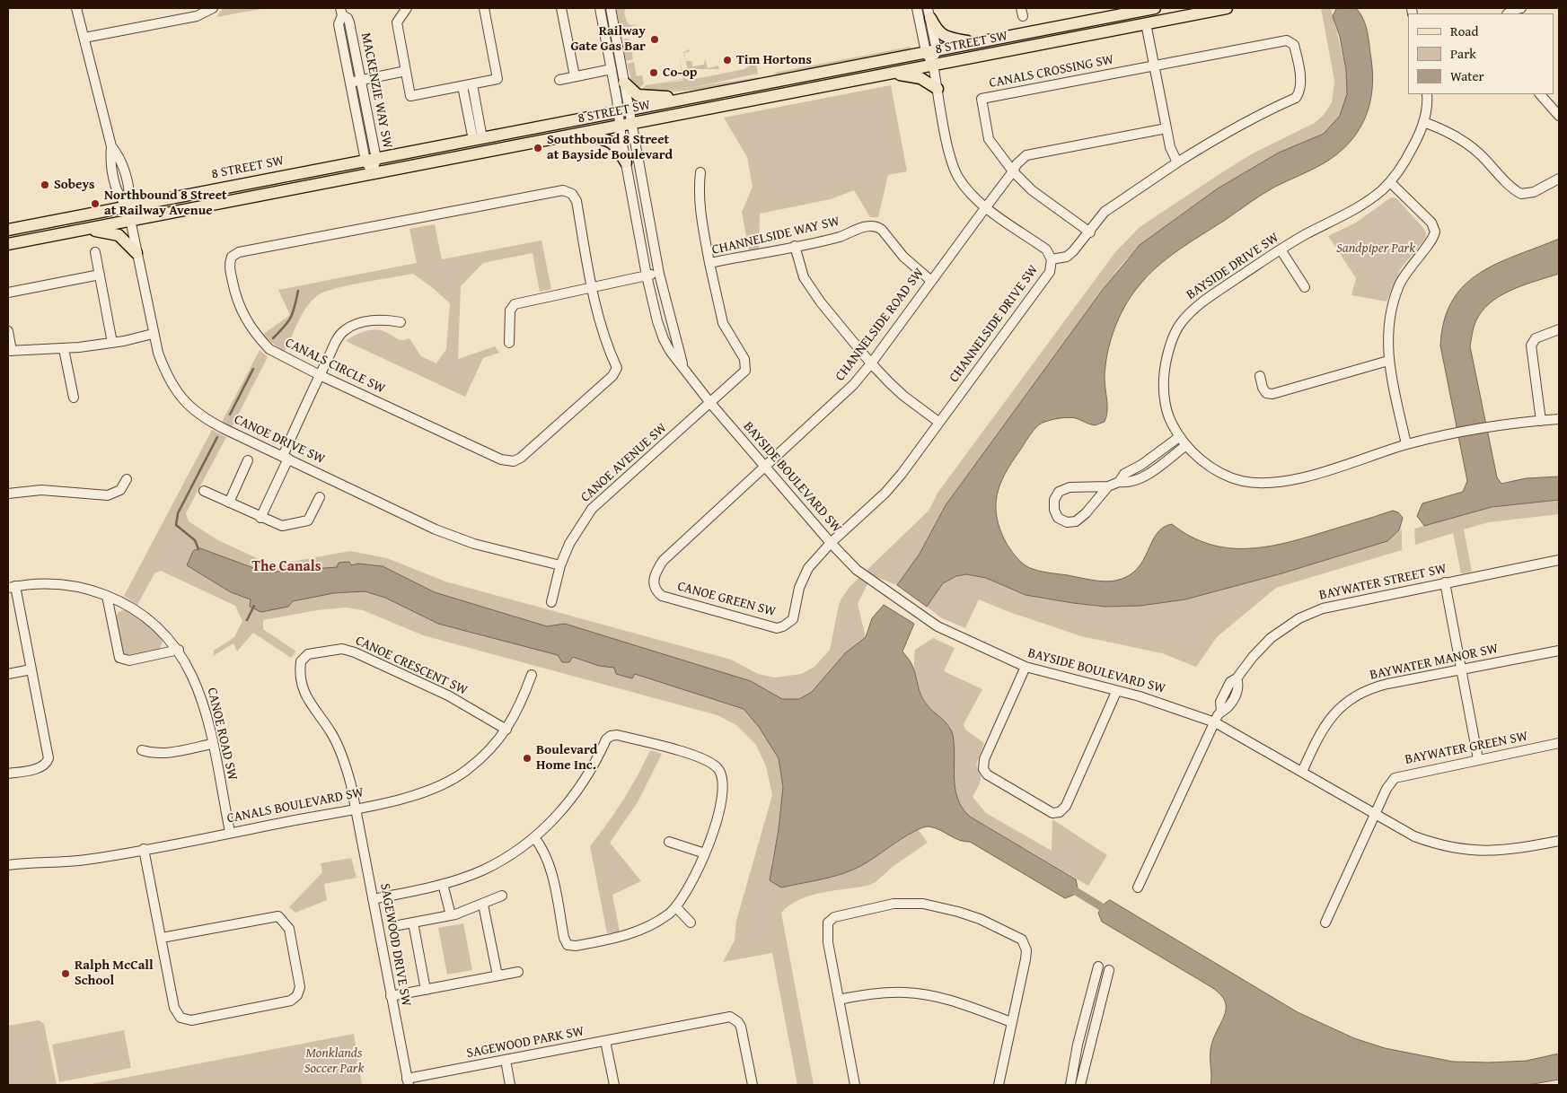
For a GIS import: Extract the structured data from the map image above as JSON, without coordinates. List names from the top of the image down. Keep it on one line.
{"streets":{"main road":["8 STREET SW"],"street":["CANALS CROSSING SW","MACKENZIE WAY SW","CHANNELSIDE WAY SW","BAYSIDE DRIVE SW","CHANNELSIDE DRIVE SW","CHANNELSIDE ROAD SW","CANALS CIRCLE SW","CANOE DRIVE SW","CANOE AVENUE SW","BAYSIDE BOULEVARD SW","BAYWATER STREET SW","CANOE GREEN SW","BAYWATER MANOR SW","CANOE CRESCENT SW","CANOE ROAD SW","BAYWATER GREEN SW","CANALS BOULEVARD SW","SAGEWOOD DRIVE SW","SAGEWOOD PARK SW"]},"crossings":[["8 STREET SW","MACKENZIE WAY SW"],["8 STREET SW","CHANNELSIDE DRIVE SW"],["8 STREET SW","CANOE DRIVE SW"],["8 STREET SW","BAYSIDE BOULEVARD SW"],["CANALS CROSSING SW","CHANNELSIDE DRIVE SW"],["CHANNELSIDE WAY SW","CHANNELSIDE ROAD SW"],["CHANNELSIDE WAY SW","CANOE AVENUE SW"],["CHANNELSIDE WAY SW","BAYSIDE BOULEVARD SW"],["CHANNELSIDE DRIVE SW","CHANNELSIDE ROAD SW"],["CHANNELSIDE DRIVE SW","BAYSIDE BOULEVARD SW"],["CHANNELSIDE DRIVE SW","CANOE GREEN SW"],["CHANNELSIDE ROAD SW","BAYSIDE BOULEVARD SW"],["CHANNELSIDE ROAD SW","CANOE GREEN SW"],["CANOE DRIVE SW","CANOE AVENUE SW"],["CANOE AVENUE SW","BAYSIDE BOULEVARD SW"],["BAYSIDE BOULEVARD SW","BAYWATER STREET SW"],["BAYSIDE BOULEVARD SW","CANOE GREEN SW"],["BAYSIDE BOULEVARD SW","BAYWATER MANOR SW"],["BAYSIDE BOULEVARD SW","BAYWATER GREEN SW"],["CANOE CRESCENT SW","CANALS BOULEVARD SW"],["CANOE CRESCENT SW","SAGEWOOD DRIVE SW"],["CANOE ROAD SW","CANALS BOULEVARD SW"],["CANALS BOULEVARD SW","SAGEWOOD DRIVE SW"],["SAGEWOOD DRIVE SW","SAGEWOOD PARK SW"]],"districts":["The Canals"],"parks":["Sandpiper Park","Monklands Soccer Park"],"places":["Railway Gate Gas Bar","Tim Hortons","Co-op","Southbound 8 Street at Bayside Boulevard","Sobeys","Northbound 8 Street at Railway Avenue","Boulevard Home Inc.","Ralph McCall School"],"legend":["Road","Park","Water"]}
